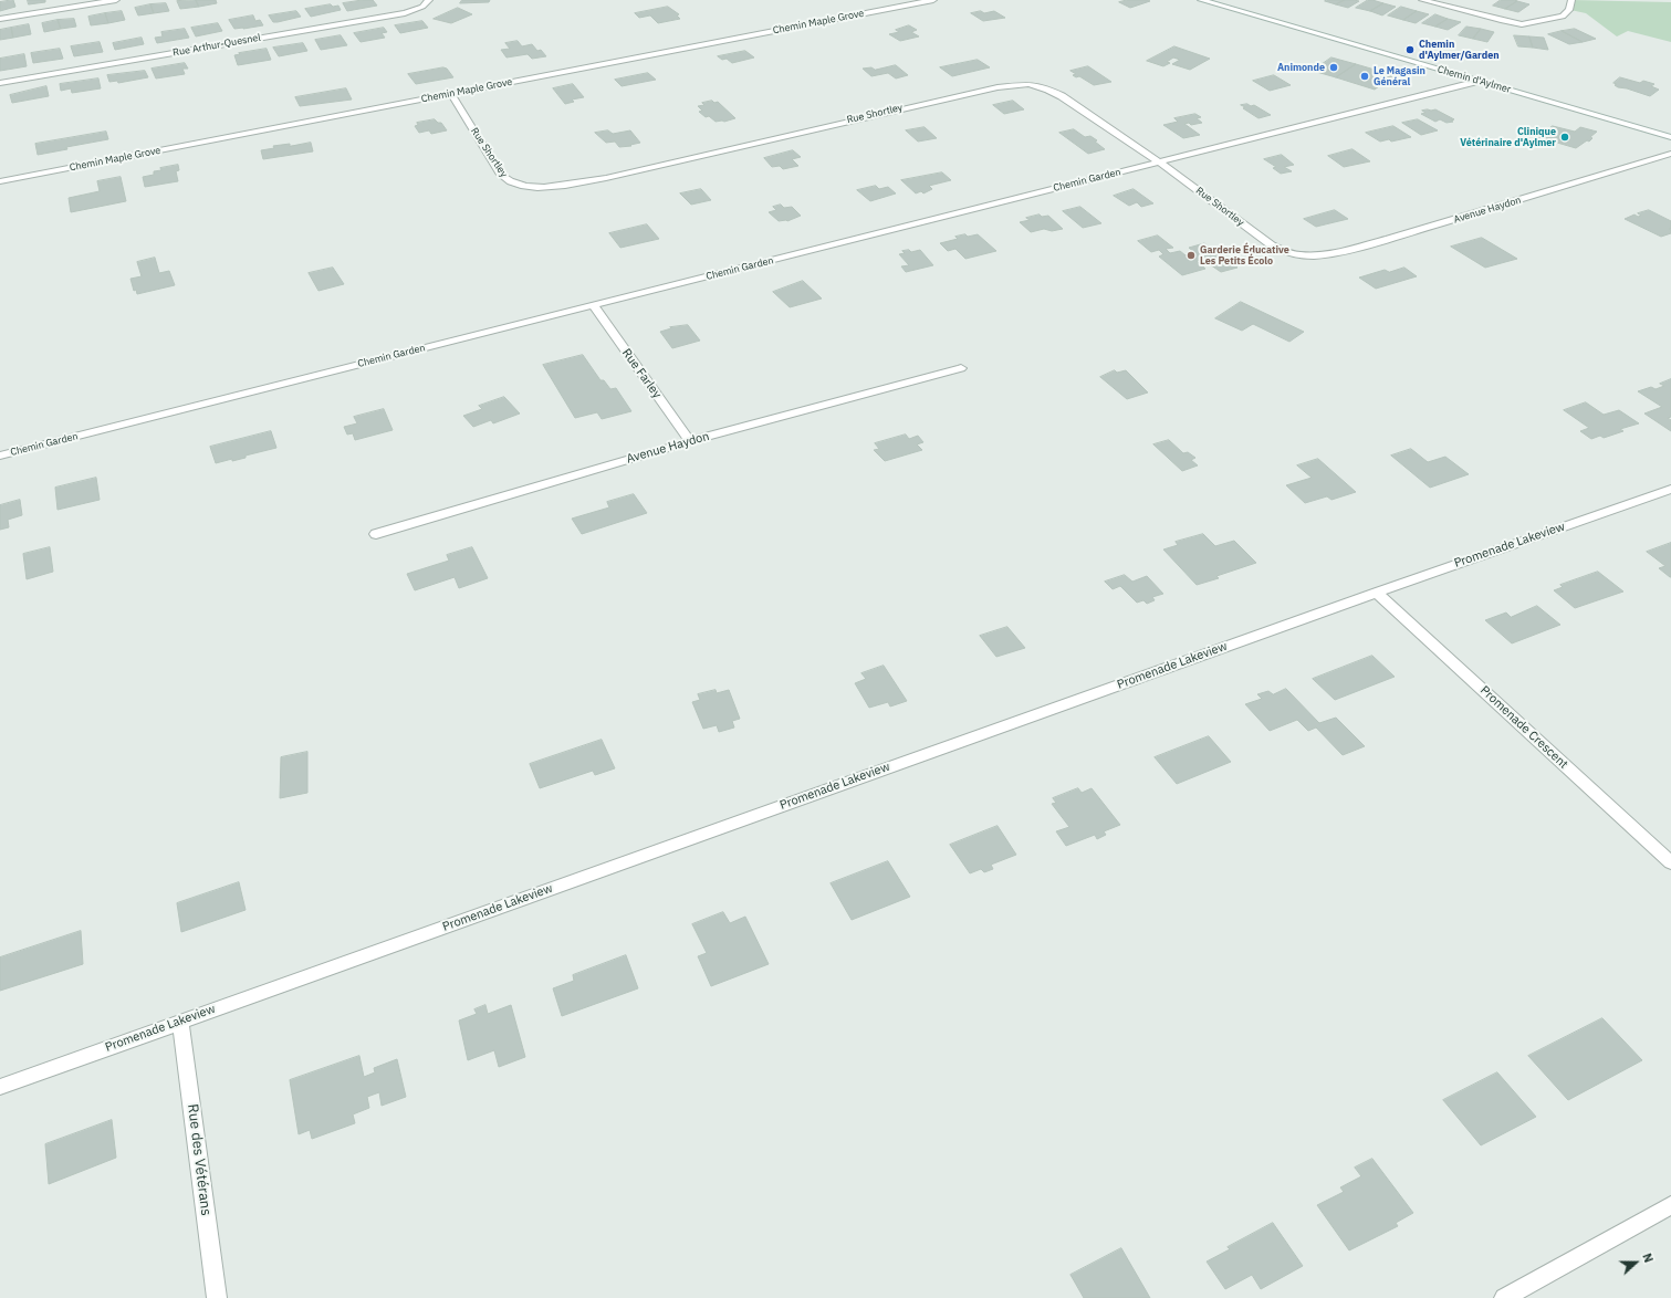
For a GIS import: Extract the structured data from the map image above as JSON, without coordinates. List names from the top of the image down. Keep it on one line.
{"streets":{"street":["Chemin Maple Grove","Rue Arthur-Quesnel","Chemin d'Aylmer","Rue Shortley","Chemin Garden","Avenue Haydon","Rue Farley","Promenade Lakeview","Promenade Crescent","Rue des Vétérans"]},"crossings":[["Chemin Maple Grove","Rue Shortley"],["Chemin d'Aylmer","Chemin Garden"],["Rue Shortley","Chemin Garden"],["Rue Shortley","Avenue Haydon"],["Chemin Garden","Rue Farley"],["Avenue Haydon","Rue Farley"],["Promenade Lakeview","Promenade Crescent"],["Promenade Lakeview","Rue des Vétérans"]],"places":["Chemin d'Aylmer/Garden","Animonde","Le Magasin Général","Clinique Vétérinaire d'Aylmer","Garderie Éducative Les Petits Écolo"],"north":"right"}
